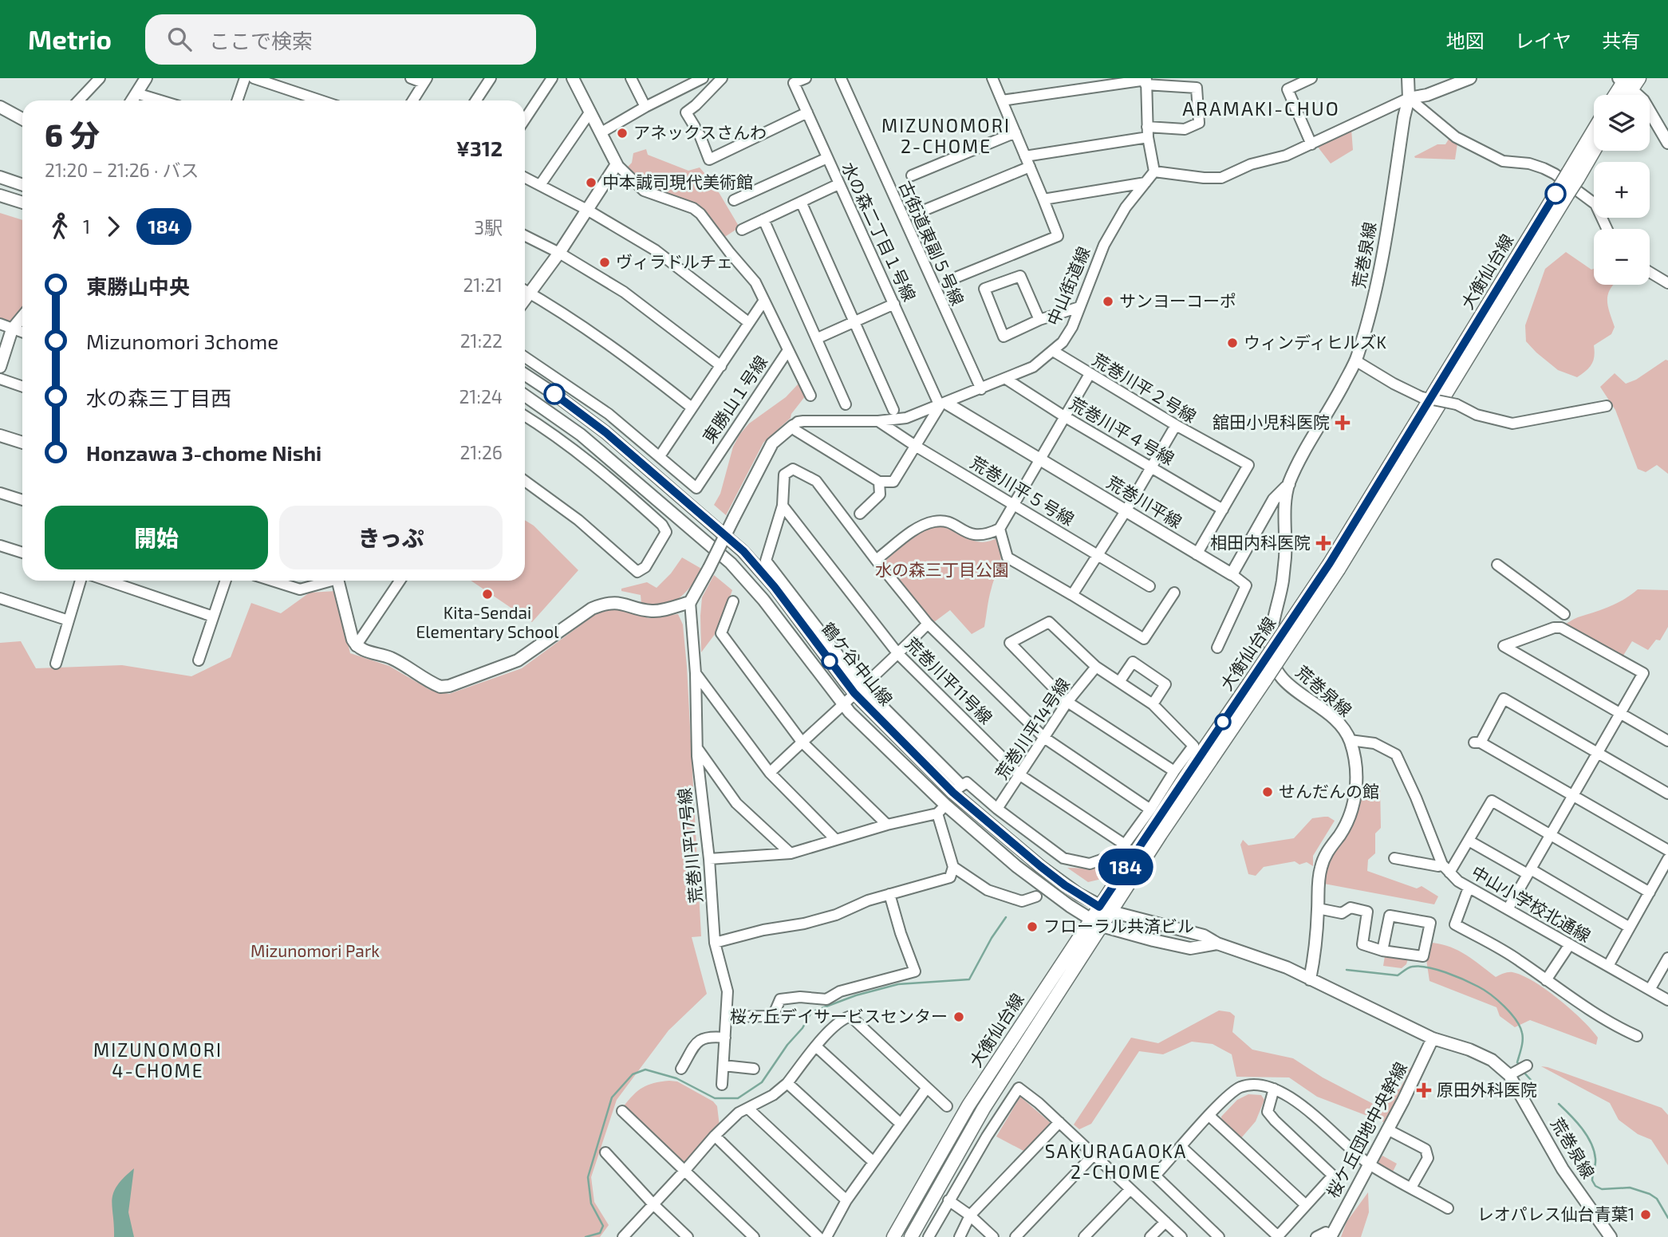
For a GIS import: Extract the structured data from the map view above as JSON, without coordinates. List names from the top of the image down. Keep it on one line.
{"streets":{"main road":["大衡仙台線"],"street":["水の森二丁目１号線","古街道東副５号線","荒巻泉線","中山街道線","荒巻川平２号線","東勝山１号線","荒巻川平４号線","荒巻川平５号線","荒巻川平線","鶴ケ谷中山線","荒巻川平11号線","荒巻川平14号線","荒巻川平17号線","中山小学校北通線","桜ケ丘団地中央幹線"]},"crossings":[["水の森二丁目１号線","中山街道線"],["水の森二丁目１号線","荒巻川平線"],["古街道東副５号線","中山街道線"],["荒巻泉線","鶴ケ谷中山線"],["荒巻泉線","中山小学校北通線"],["荒巻泉線","桜ケ丘団地中央幹線"],["大衡仙台線","鶴ケ谷中山線"],["中山街道線","荒巻川平２号線"],["中山街道線","荒巻川平４号線"],["中山街道線","荒巻川平５号線"],["中山街道線","荒巻川平線"],["荒巻川平２号線","荒巻川平４号線"],["荒巻川平２号線","荒巻川平線"],["荒巻川平11号線","荒巻川平14号線"]],"districts":["ARAMAKI-CHUO","MIZUNOMORI 2-CHOME","MIZUNOMORI 4-CHOME","SAKURAGAOKA 2-CHOME"],"parks":["水の森三丁目公園","Mizunomori Park"],"places":{"other":["アネックスさんわ","中本誠司現代美術館","ヴィラドルチェ","サンヨーコーポ","ウィンディヒルズK","Kita-Sendai Elementary School","せんだんの館","フローラル共済ビル","桜ヶ丘デイサービスセンター","レオパレス仙台青葉1"],"health":["舘田小児科医院","相田内科医院","原田外科医院"]},"lines":["bus line 184"],"page":{"header":"Metrio","search":"ここで検索","nav":["地図","レイヤ","共有"],"on_map":"184","map_buttons":["+","−"],"heading":["6 分","21:20 – 21:26 · バス","¥312"],"legs":["1","184","3駅"],"list":[{"name":"東勝山中央","value":"21:21"},{"name":"Mizunomori 3chome","value":"21:22"},{"name":"水の森三丁目西","value":"21:24"},{"name":"Honzawa 3-chome Nishi","value":"21:26"}],"buttons":["開始","きっぷ"]}}
